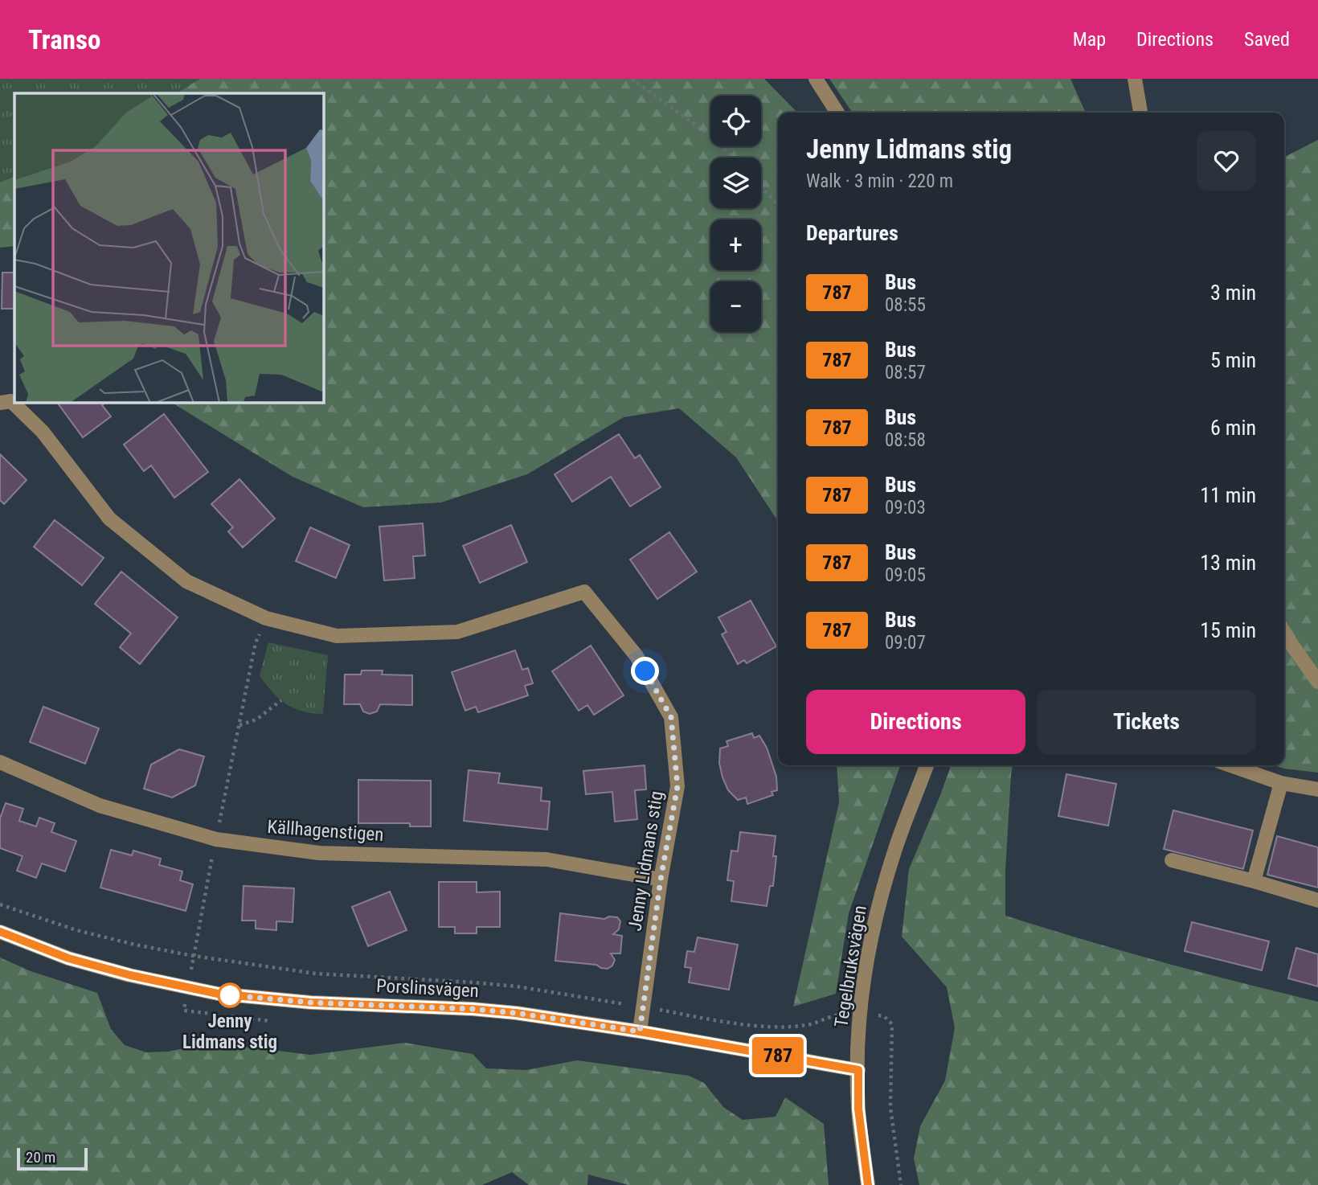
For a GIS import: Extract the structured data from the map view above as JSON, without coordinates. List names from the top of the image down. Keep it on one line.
{"streets":{"street":["Källhagenstigen","Jenny Lidmans stig","Tegelbruksvägen","Porslinsvägen"]},"crossings":[["Källhagenstigen","Jenny Lidmans stig"],["Jenny Lidmans stig","Porslinsvägen"],["Tegelbruksvägen","Porslinsvägen"]],"places":["Jenny Lidmans stig"],"lines":["bus line 787"],"scale_bar":"20 m","page":{"header":"Transo","nav":["Map","Directions","Saved"],"on_map":"787","map_buttons":["+","−"],"heading":[["Jenny Lidmans stig","Walk · 3 min · 220 m"],"Departures"],"list":[{"mark":"787","name":"Bus","note":"08:55","value":"3 min"},{"mark":"787","name":"Bus","note":"08:57","value":"5 min"},{"mark":"787","name":"Bus","note":"08:58","value":"6 min"},{"mark":"787","name":"Bus","note":"09:03","value":"11 min"},{"mark":"787","name":"Bus","note":"09:05","value":"13 min"},{"mark":"787","name":"Bus","note":"09:07","value":"15 min"}],"buttons":["Directions","Tickets"],"scale":"20 m"}}
